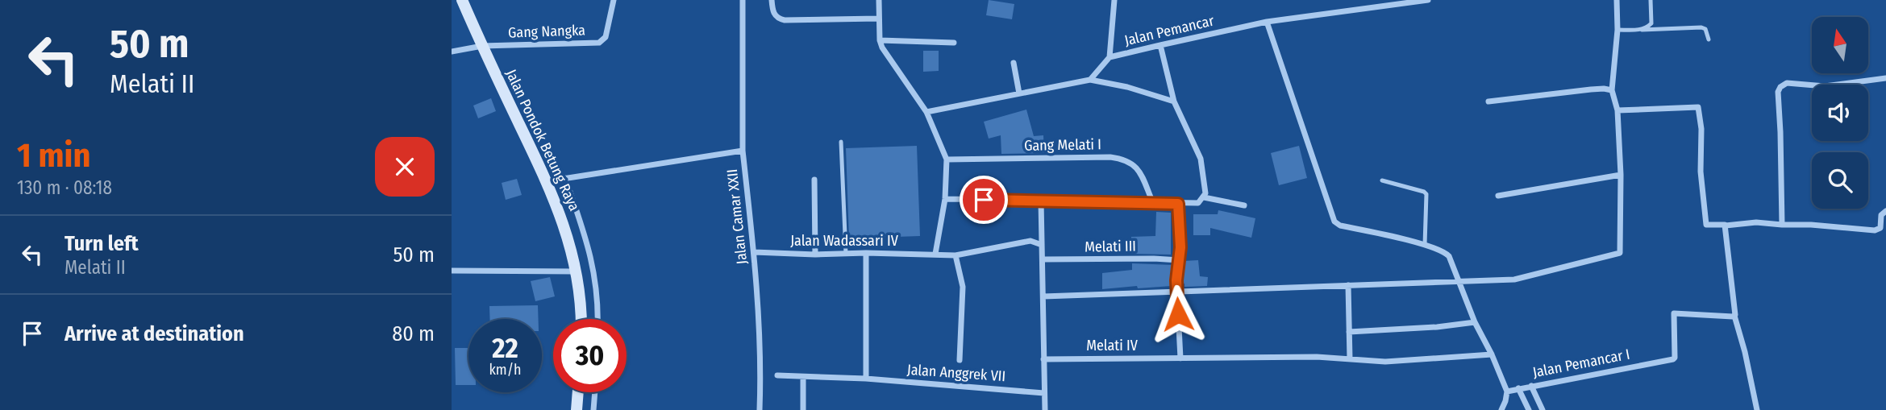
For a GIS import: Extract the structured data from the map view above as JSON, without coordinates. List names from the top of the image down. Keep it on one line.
{"streets":{"main road":["Jalan Pondok Betung Raya"],"street":["Jalan Pemancar","Gang Nangka","Gang Melati I","Jalan Camar XXII","Jalan Wadassari IV","Melati III","Melati IV","Jalan Pemancar I","Jalan Anggrek VII"]},"crossings":[["Gang Nangka","Jalan Pondok Betung Raya"],["Jalan Pondok Betung Raya","Jalan Camar XXII"],["Jalan Camar XXII","Jalan Wadassari IV"]],"north":"top","page":{"turn":["50 m","Melati II"],"heading":["1 min","130 m · 08:18"],"list":[{"name":"Turn left","note":"Melati II","value":"50 m"},{"name":"Arrive at destination","value":"80 m"}],"speed":"22 km/h","limit":"30"}}
